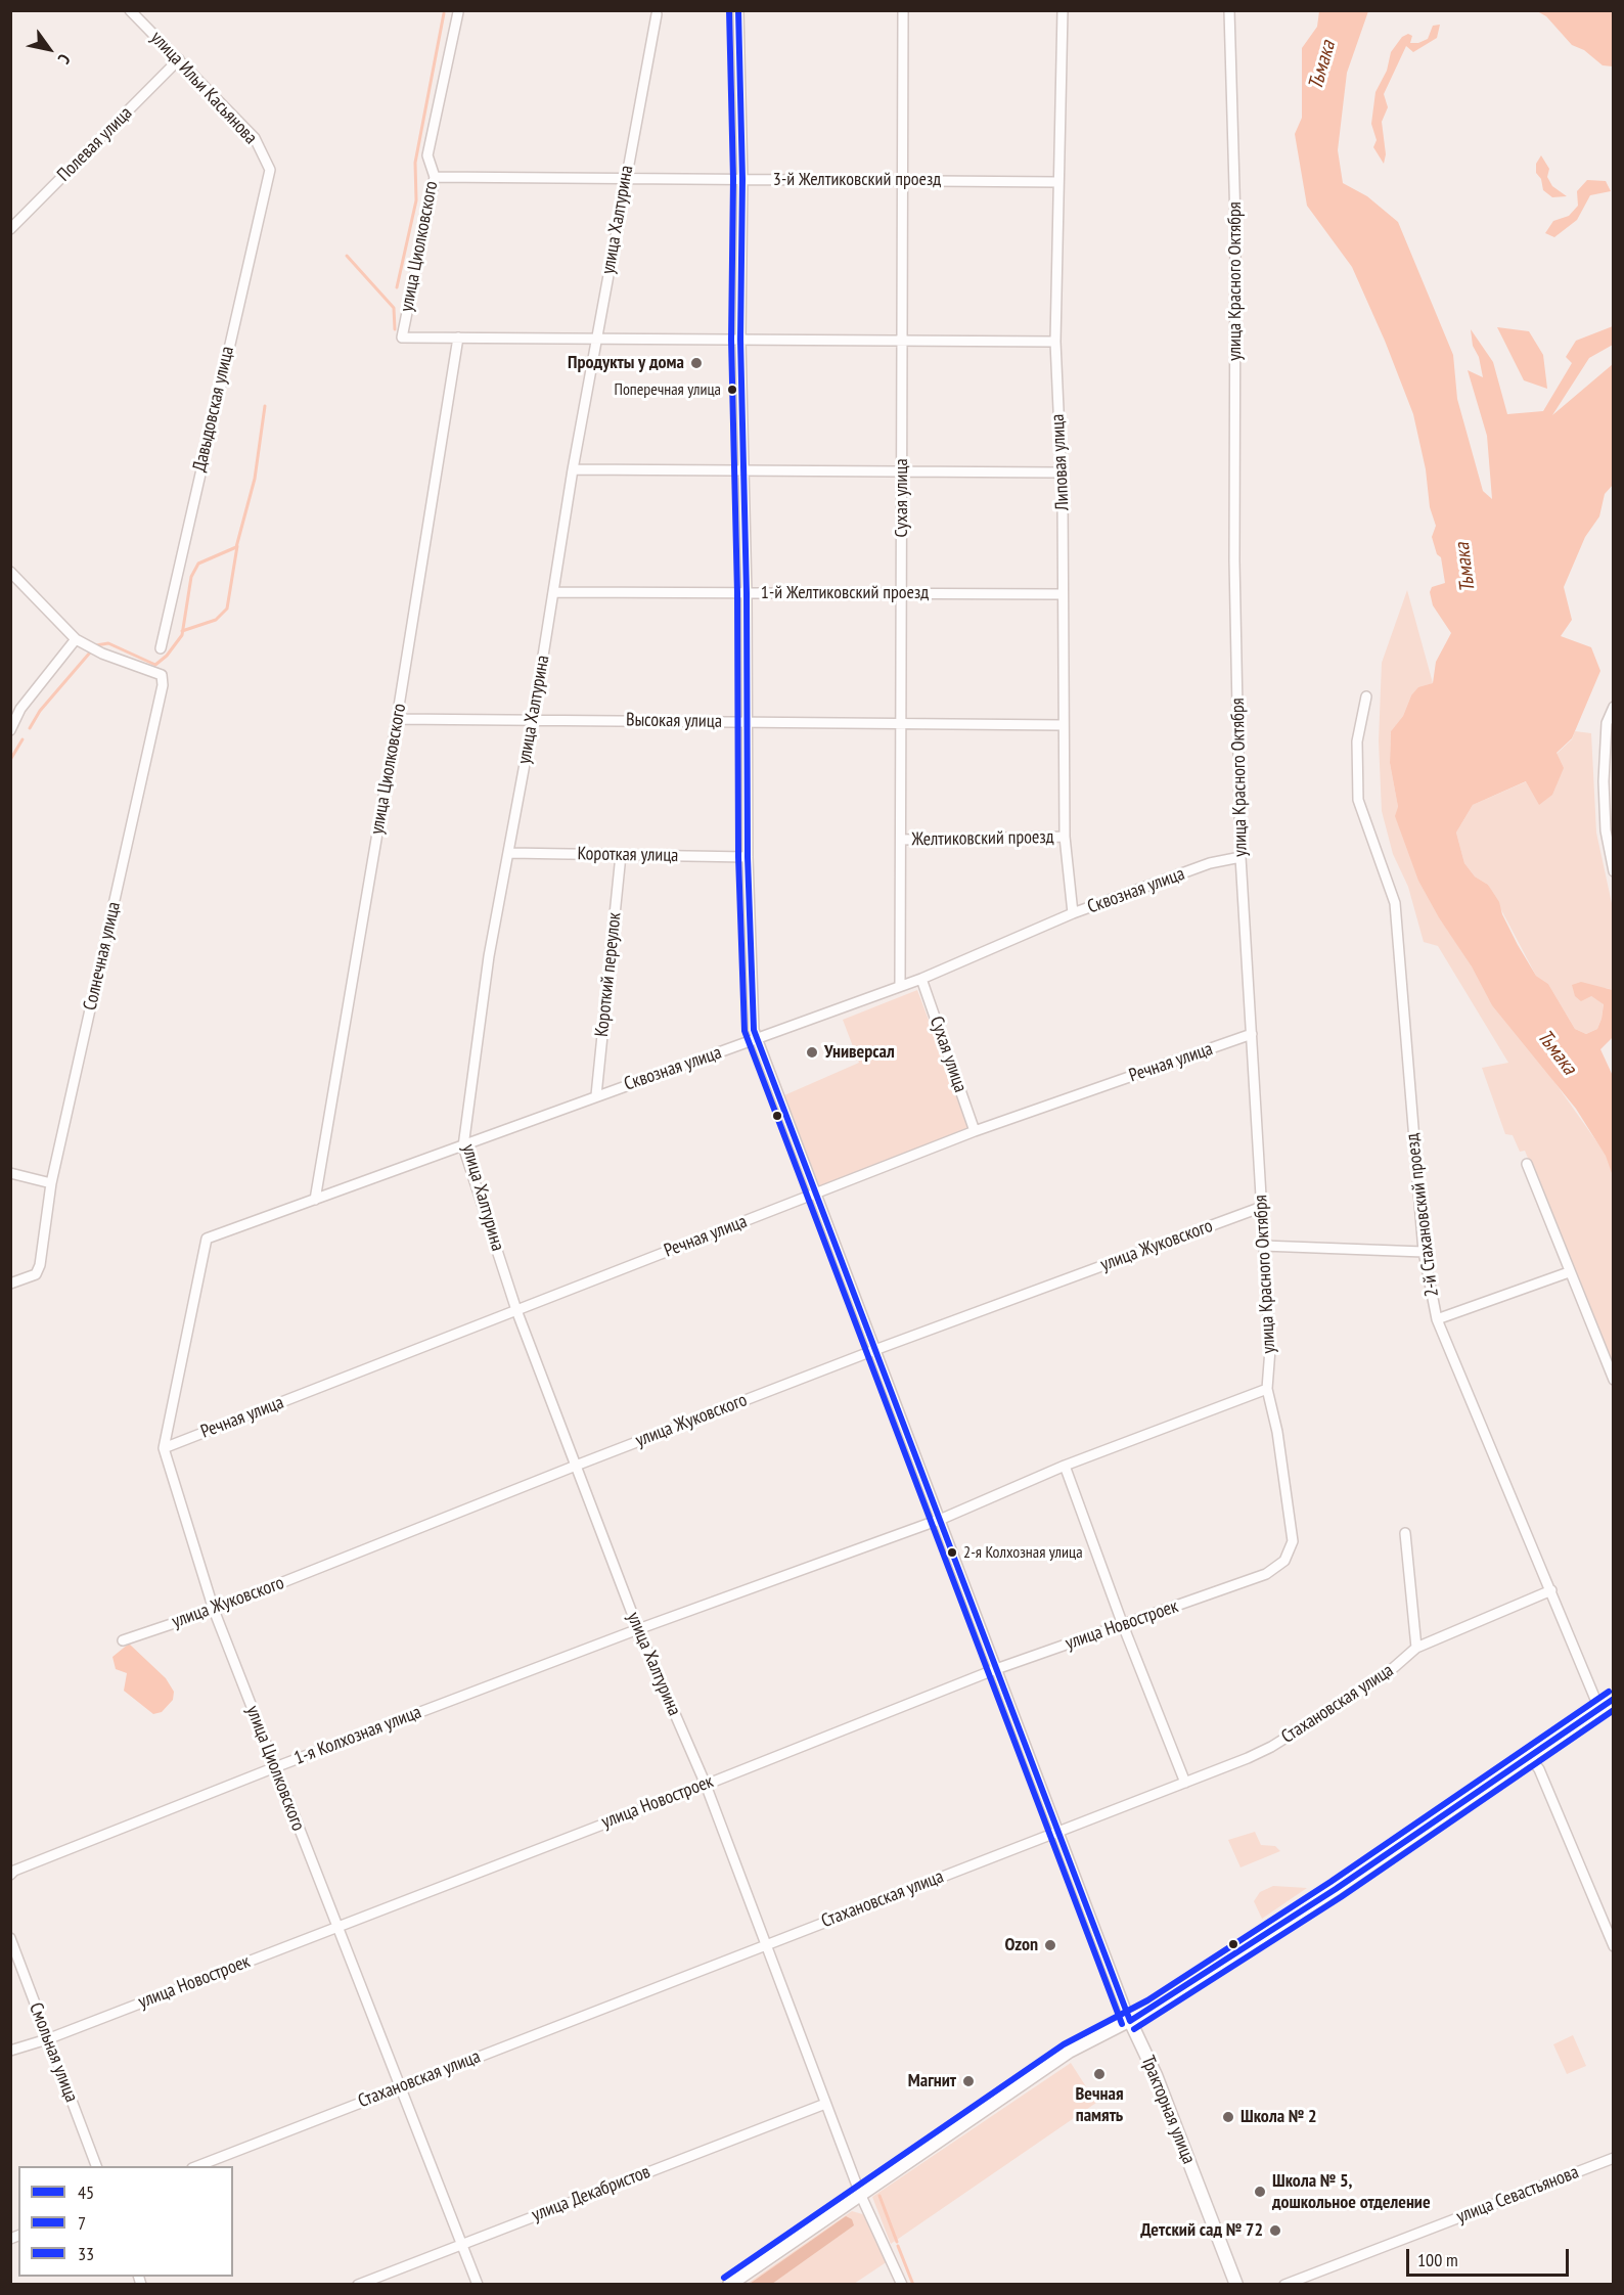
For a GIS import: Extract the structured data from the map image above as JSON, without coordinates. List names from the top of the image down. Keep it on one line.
{"streets":{"main road":["Тракторная улица"],"street":["улица Ильи Касьянова","Полевая улица","3-й Желтиковский проезд","улица Халтурина","улица Циолковского","улица Красного Октября","Давыдовская улица","Липовая улица","Сухая улица","1-й Желтиковский проезд","Высокая улица","Желтиковский проезд","Короткая улица","Сквозная улица","Солнечная улица","Короткий переулок","Речная улица","2-й Стахановский проезд","улица Жуковского","улица Новостроек","Стахановская улица","1-я Колхозная улица","Смольная улица","улица Декабристов","улица Севастьянова"]},"crossings":[["улица Ильи Касьянова","Полевая улица"],["улица Ильи Касьянова","Давыдовская улица"],["3-й Желтиковский проезд","улица Халтурина"],["3-й Желтиковский проезд","улица Циолковского"],["3-й Желтиковский проезд","Липовая улица"],["3-й Желтиковский проезд","Сухая улица"],["3-й Желтиковский проезд","Тракторная улица"],["улица Халтурина","1-й Желтиковский проезд"],["улица Халтурина","Высокая улица"],["улица Халтурина","Короткая улица"],["улица Халтурина","Сквозная улица"],["улица Халтурина","Речная улица"],["улица Халтурина","улица Жуковского"],["улица Халтурина","улица Новостроек"],["улица Халтурина","Стахановская улица"],["улица Халтурина","1-я Колхозная улица"],["улица Халтурина","улица Декабристов"],["улица Циолковского","Высокая улица"],["улица Циолковского","Сквозная улица"],["улица Циолковского","Речная улица"],["улица Циолковского","улица Жуковского"],["улица Циолковского","улица Новостроек"],["улица Циолковского","Стахановская улица"],["улица Циолковского","1-я Колхозная улица"],["улица Циолковского","улица Декабристов"],["улица Красного Октября","Сквозная улица"],["улица Красного Октября","Речная улица"],["улица Красного Октября","улица Жуковского"],["улица Красного Октября","улица Новостроек"],["Липовая улица","1-й Желтиковский проезд"],["Липовая улица","Высокая улица"],["Липовая улица","Желтиковский проезд"],["Липовая улица","Сквозная улица"],["Сухая улица","1-й Желтиковский проезд"],["Сухая улица","Высокая улица"],["Сухая улица","Желтиковский проезд"],["Сухая улица","Сквозная улица"],["Сухая улица","Речная улица"],["1-й Желтиковский проезд","Тракторная улица"],["Высокая улица","Тракторная улица"],["Короткая улица","Короткий переулок"],["Короткая улица","Тракторная улица"],["Сквозная улица","Короткий переулок"],["Сквозная улица","Тракторная улица"],["Речная улица","Тракторная улица"],["2-й Стахановский проезд","Стахановская улица"],["улица Жуковского","Тракторная улица"],["улица Новостроек","Смольная улица"],["улица Новостроек","Тракторная улица"],["Стахановская улица","Тракторная улица"]],"water":["Тьмака"],"places":["Продукты у дома","Поперечная улица","Универсал","2-я Колхозная улица","Ozon","Вечная память","Магнит","Школа № 2","Школа № 5, дошкольное отделение","Детский сад № 72"],"lines":["transit line 45","transit line 7","transit line 33"],"legend":["45","7","33"],"scale_bar":"100 m","north":"bottom right"}
